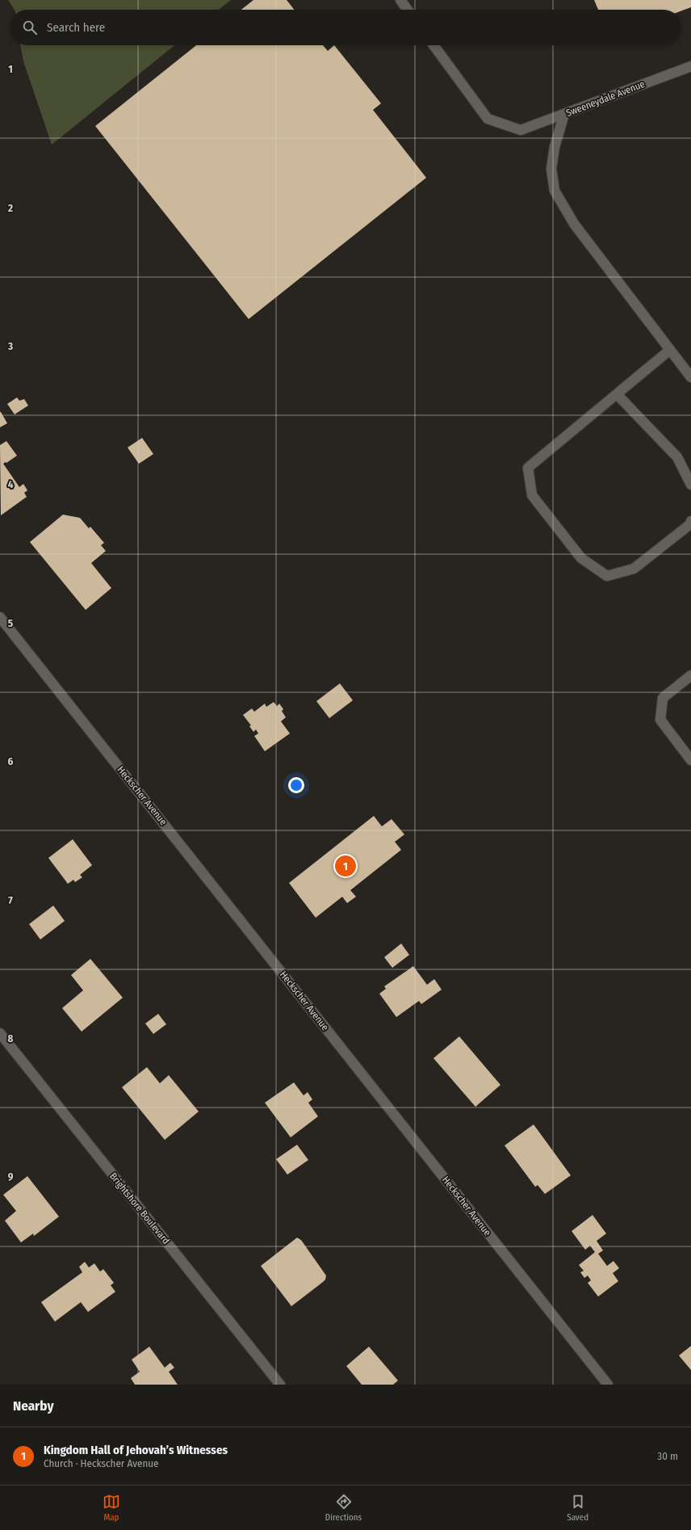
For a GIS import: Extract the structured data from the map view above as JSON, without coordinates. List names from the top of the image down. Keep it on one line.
{"streets":{"street":["Sweeneydale Avenue","Heckscher Avenue","Brightshore Boulevard"]},"page":{"search":"Search here","pins":"1","heading":"Nearby","list":[{"mark":"1","name":"Kingdom Hall of Jehovah’s Witnesses","note":"Church · Heckscher Avenue","value":"30 m"}],"nav":["Map","Directions","Saved"]},"grid":{"rows":["1","2","3","4","5","6","7","8","9"]}}
